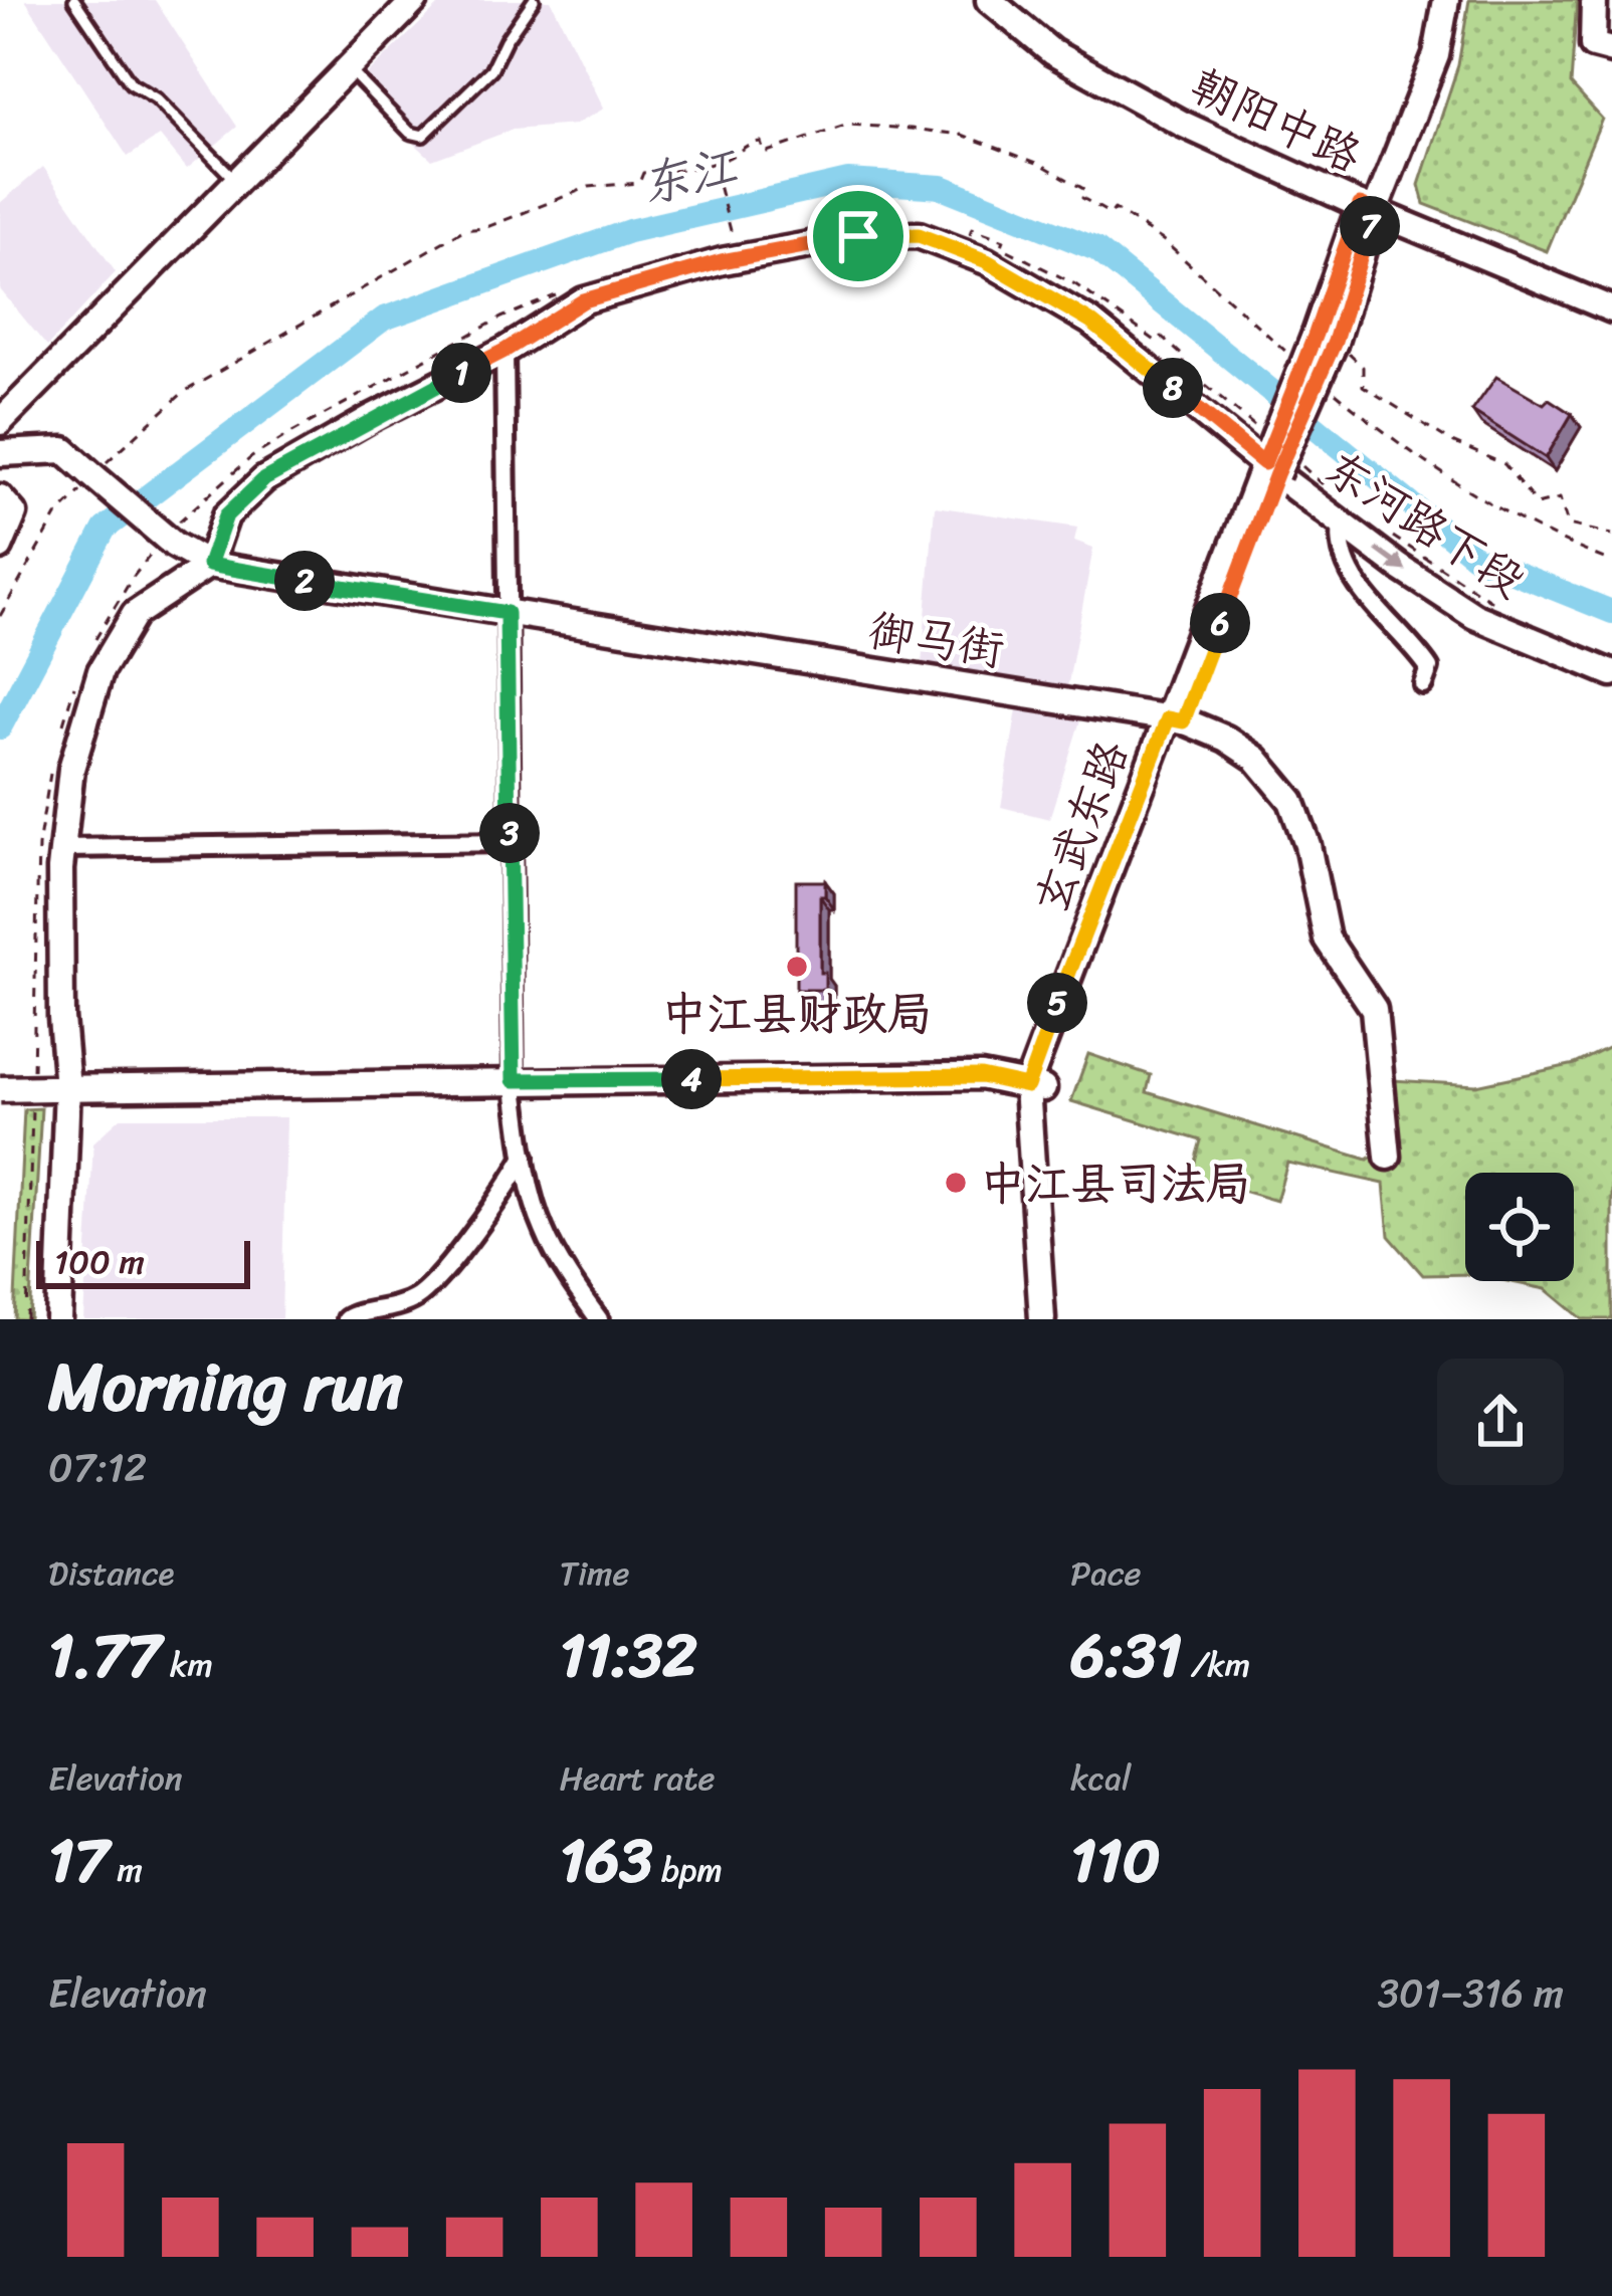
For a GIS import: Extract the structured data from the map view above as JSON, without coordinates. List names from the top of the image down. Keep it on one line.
{"streets":{"street":["朝阳中路","东河路下段","御马街","玄武东路"]},"crossings":[["朝阳中路","玄武东路"],["东河路下段","御马街"],["东河路下段","玄武东路"],["御马街","玄武东路"]],"water":["东江"],"places":["中江县财政局","中江县司法局"],"scale_bar":"100 m","page":{"pins":["7","1","8","2","6","3","5","4"],"scale":"100 m","heading":["Morning run","07:12"],"stats":[["Distance","1.77 km"],["Time","11:32"],["Pace","6:31 /km"],["Elevation","17 m"],["Heart rate","163 bpm"],["kcal","110"]],"chart":["Elevation","301–316 m"]}}
